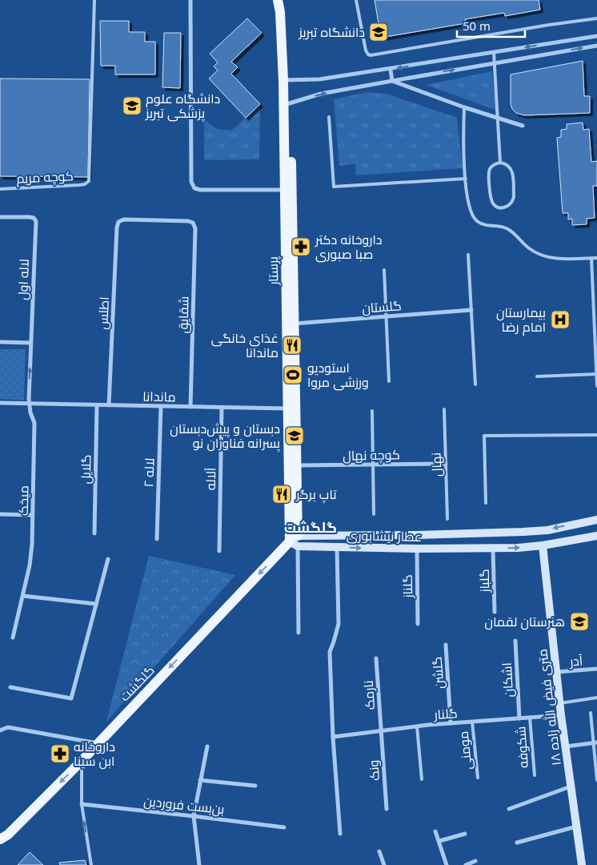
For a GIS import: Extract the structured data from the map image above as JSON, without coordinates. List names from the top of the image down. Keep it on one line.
{"streets":{"main road":["پرستار","عطار نیشابوری","گلگشت","۱۸ متری فیض الله زاده"],"street":["لاله اول","گلستان","اطلس","شقایق","ماندانا","کوچه نهال","گلایل","لاله ۲","آلاله","میخک","گلباز","گلناز","آدر","گلشن","اشکان","نارمک","گلنار","ونک","بن‌بست فروردین"],"lane":["کوچه مریم","نهال","شکوفه","مومنی"]},"crossings":[["پرستار","گلستان"],["پرستار","ماندانا"],["پرستار","کوچه نهال"],["پرستار","عطار نیشابوری"],["پرستار","گلگشت"],["اطلس","شقایق"],["اطلس","ماندانا"],["شقایق","ماندانا"],["ماندانا","گلایل"],["ماندانا","لاله ۲"],["ماندانا","آلاله"],["ماندانا","میخک"],["کوچه نهال","نهال"],["عطار نیشابوری","گلباز"],["عطار نیشابوری","گلناز"],["عطار نیشابوری","گلگشت"],["عطار نیشابوری","۱۸ متری فیض الله زاده"],["آدر","۱۸ متری فیض الله زاده"],["گلشن","گلنار"],["اشکان","گلنار"],["نارمک","گلنار"],["نارمک","ونک"],["۱۸ متری فیض الله زاده","گلنار"],["گلنار","شکوفه"],["گلنار","مومنی"],["گلنار","ونک"]],"one_way":["گلگشت"],"districts":["گلگشت"],"places":{"school or university":["دانشگاه تبریز","دانشگاه علوم پزشکی تبریز","دبستان و پیش‌دبستان پسرانه فناوران نو","هنرستان لقمان"],"pharmacy":["داروخانه دکتر صبا صبوری","داروخانه ابن سینا"],"hospital":["بیمارستان امام رضا"],"restaurant":["غذای خانگی ماندانا","تاپ برگر"],"sports":["استودیو ورزشی مروا"]},"scale_bar":"50 m"}
